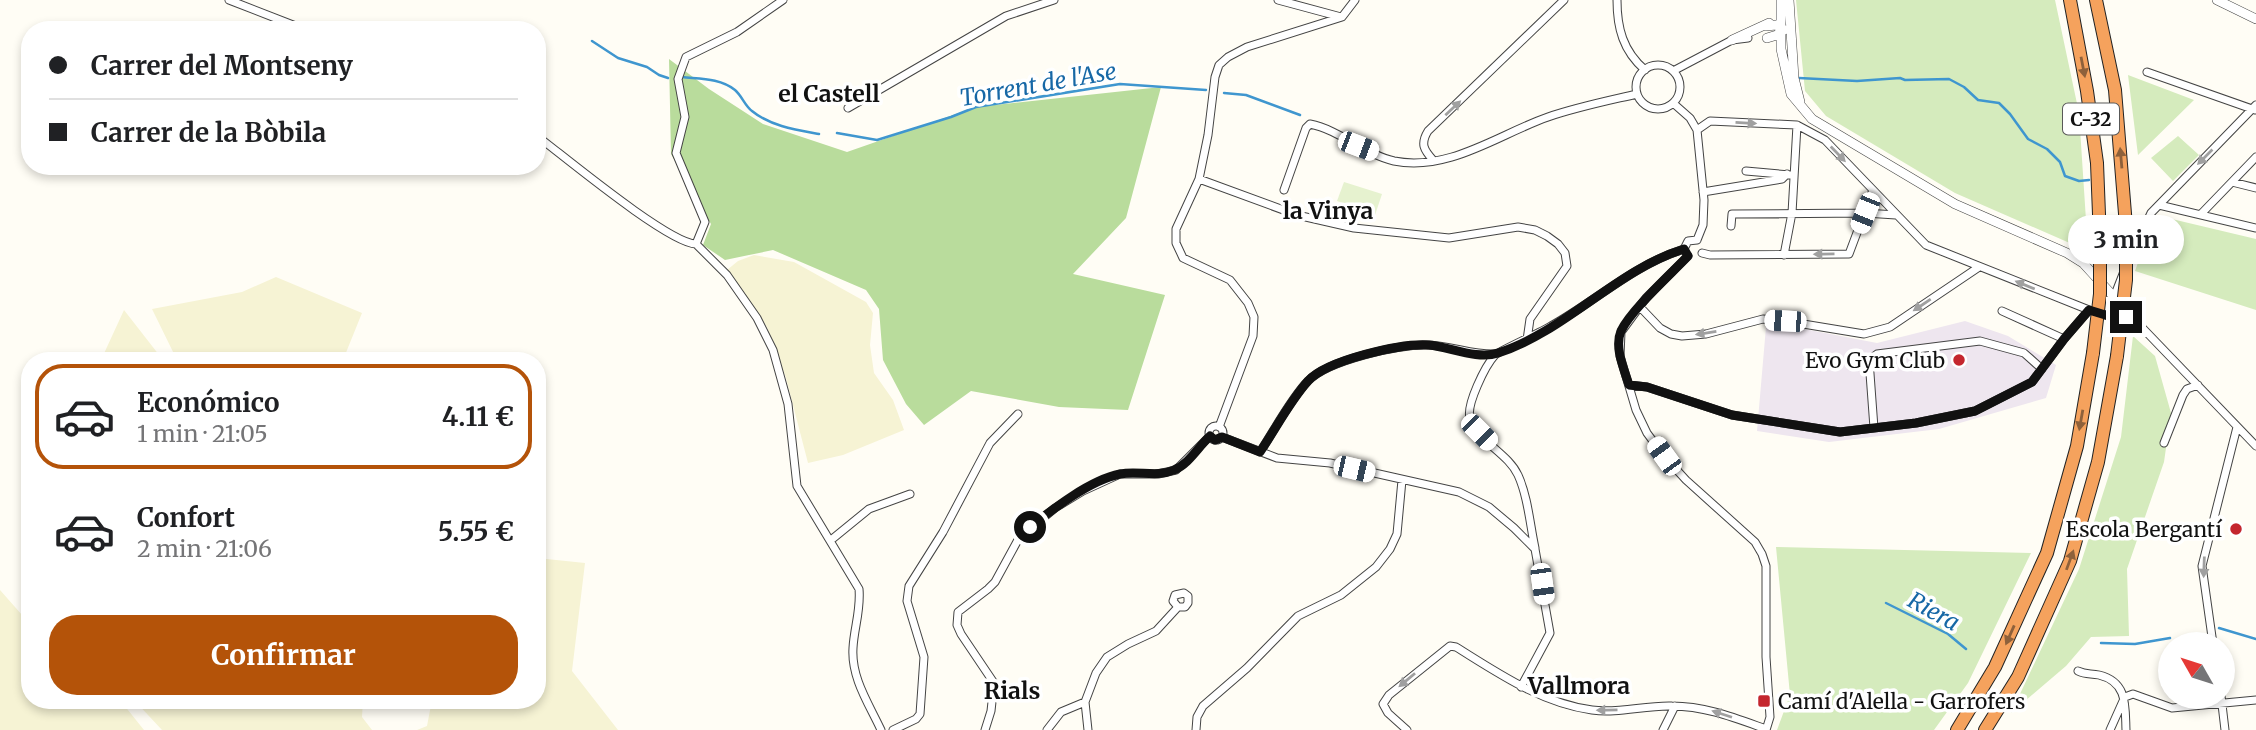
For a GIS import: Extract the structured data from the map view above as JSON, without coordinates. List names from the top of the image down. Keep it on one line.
{"streets":{"highway":["C-32"]},"districts":["el Castell","la Vinya","Vallmora","Rials"],"water":["Torrent de l'Ase","Riera"],"places":{"other":["Evo Gym Club","Escola Bergantí"],"transit":["Camí d'Alella - Garrofers"]},"north":"top left","page":{"banner":["Carrer del Montseny","Carrer de la Bòbila"],"bubble":"3 min","list":[{"name":"Económico","note":"1 min · 21:05","value":"4.11 €"},{"name":"Confort","note":"2 min · 21:06","value":"5.55 €"}],"buttons":"Confirmar"}}
